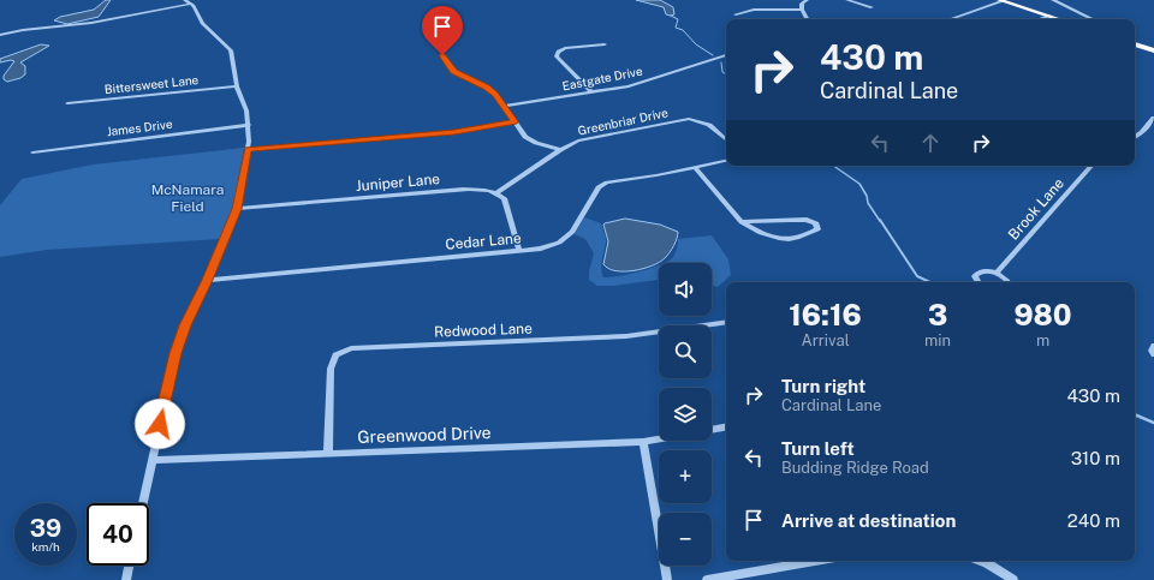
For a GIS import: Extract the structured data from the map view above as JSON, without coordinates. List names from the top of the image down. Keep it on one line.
{"streets":{"street":["Eastgate Drive","Bittersweet Lane","Greenbriar Drive","James Drive","Juniper Lane","Brook Lane","Cedar Lane","Redwood Lane","Greenwood Drive"]},"crossings":[["Greenbriar Drive","Juniper Lane"],["Redwood Lane","Greenwood Drive"]],"parks":["McNamara Field"],"page":{"turn":["430 m","Cardinal Lane"],"map_buttons":["+","−"],"eta":["16:16","Arrival","3","min","980","m"],"list":[{"name":"Turn right","note":"Cardinal Lane","value":"430 m"},{"name":"Turn left","note":"Budding Ridge Road","value":"310 m"},{"name":"Arrive at destination","value":"240 m"}],"speed":"39 km/h","limit":"40"}}
